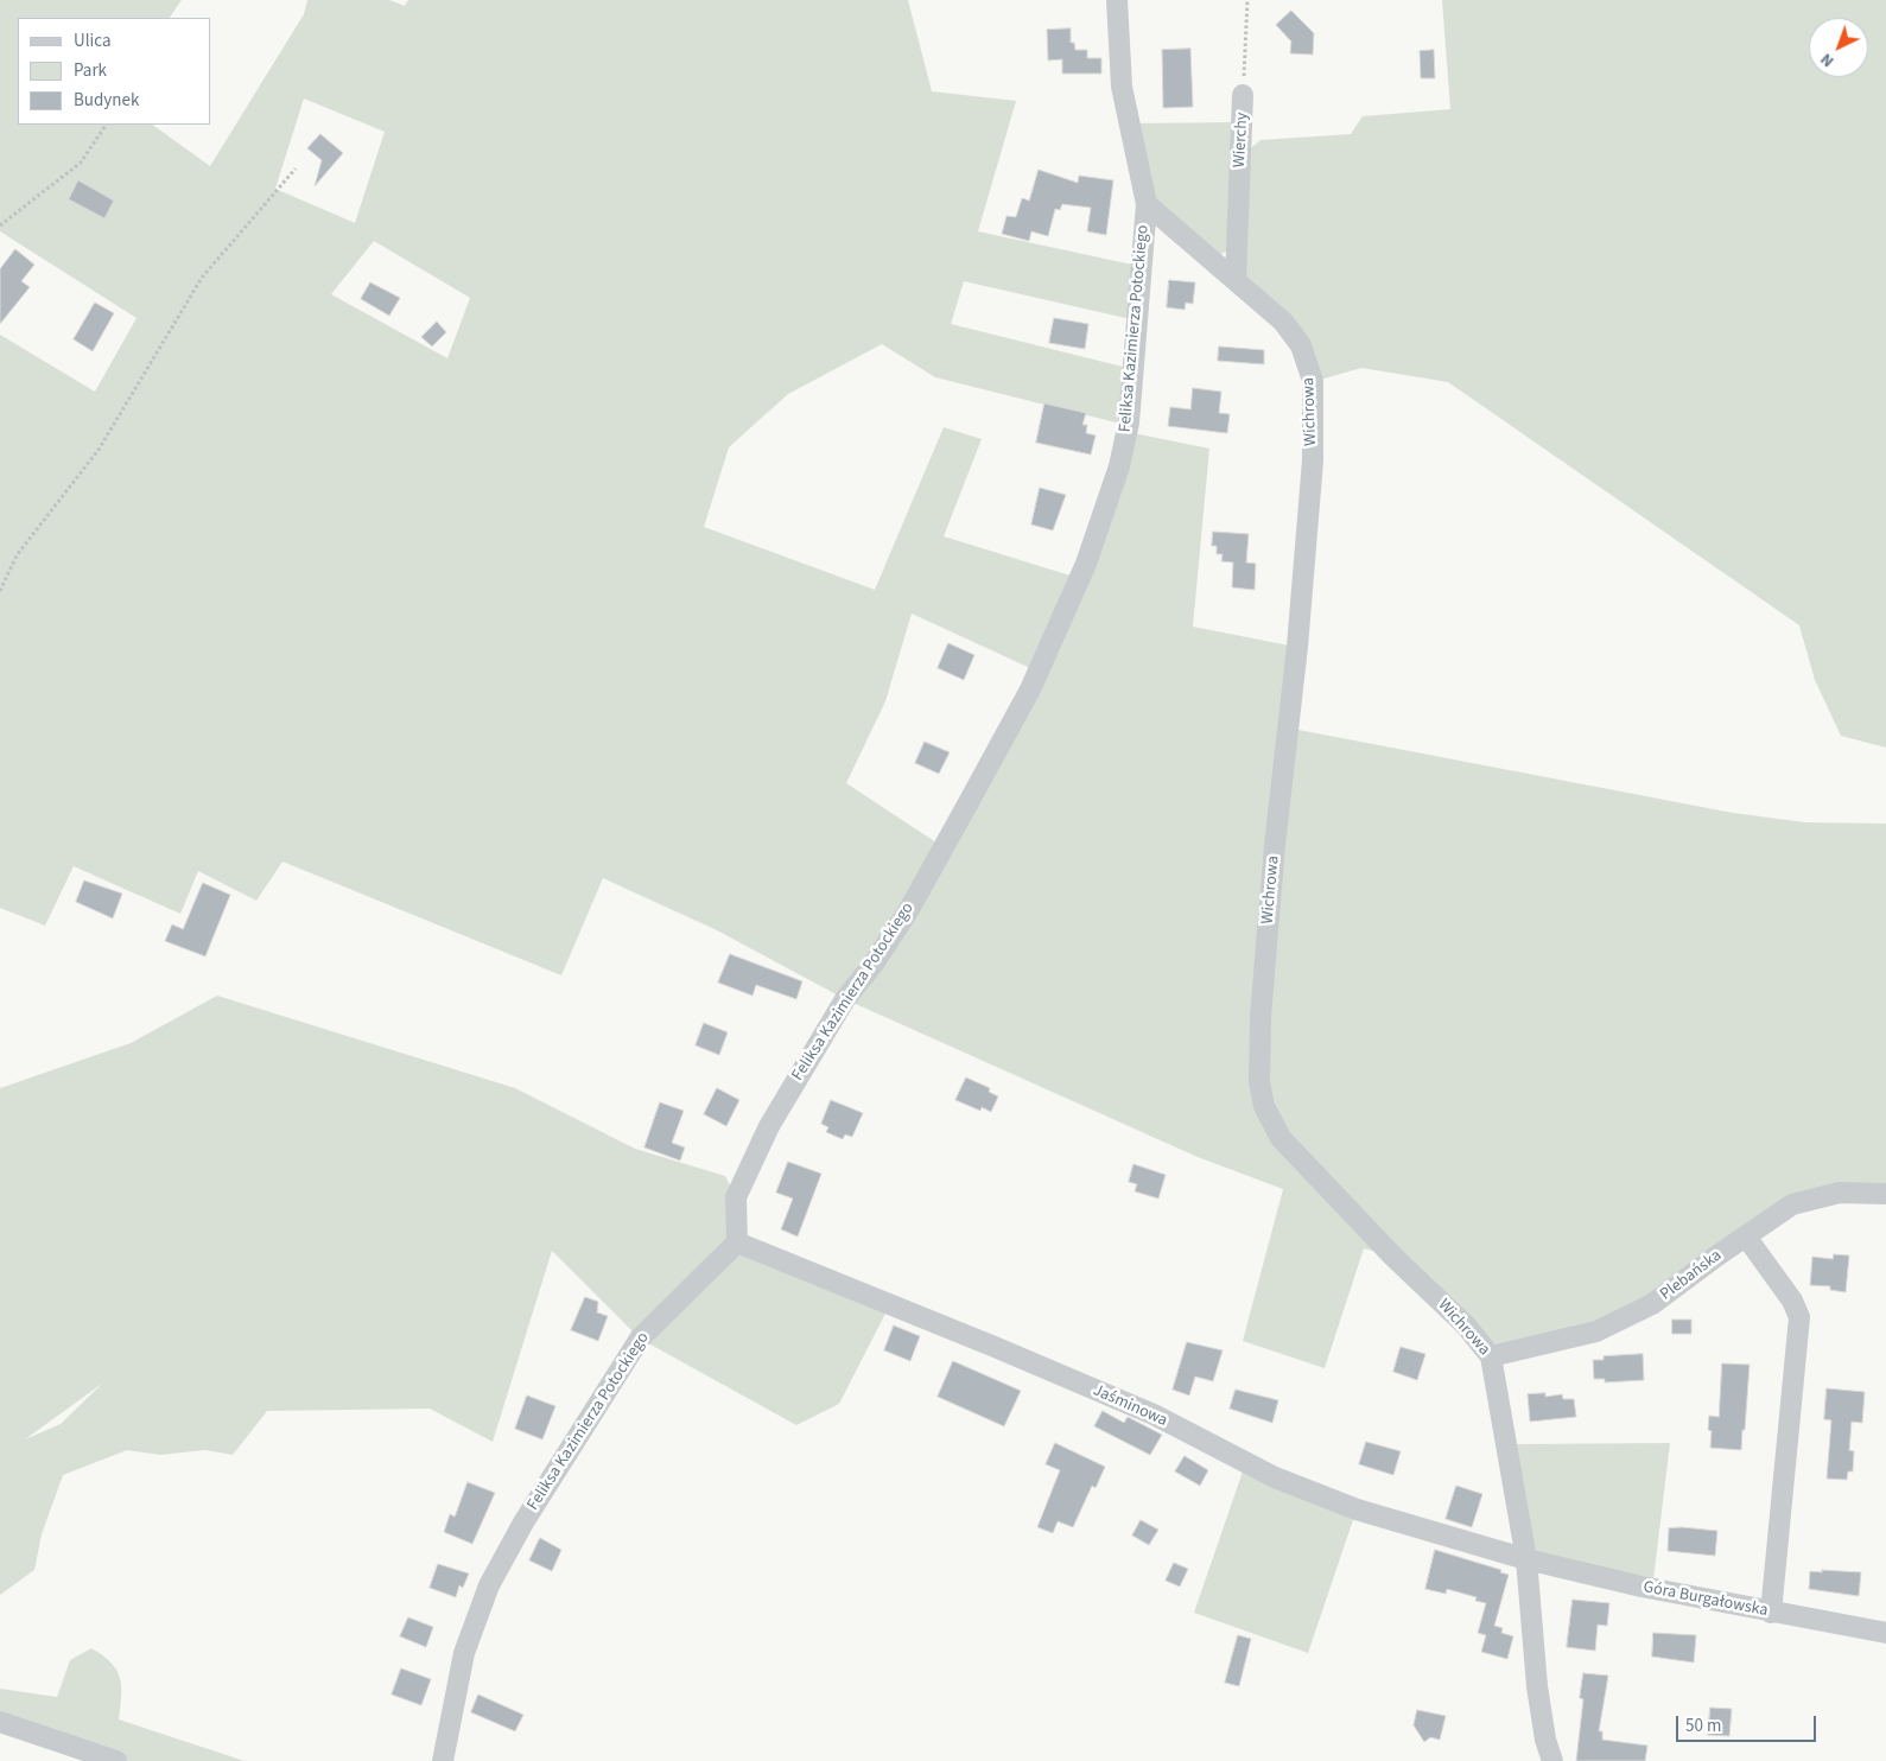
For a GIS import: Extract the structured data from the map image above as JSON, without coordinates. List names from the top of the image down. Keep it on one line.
{"streets":{"street":["Wierchy","Feliksa Kazimierza Potockiego","Wichrowa","Plebańska","Jaśminowa","Góra Burgałowska"]},"crossings":[["Wierchy","Wichrowa"],["Feliksa Kazimierza Potockiego","Wichrowa"],["Feliksa Kazimierza Potockiego","Jaśminowa"],["Wichrowa","Plebańska"],["Wichrowa","Jaśminowa"],["Wichrowa","Góra Burgałowska"],["Jaśminowa","Góra Burgałowska"]],"legend":["Ulica","Park","Budynek"],"scale_bar":"50 m","north":"bottom left"}
